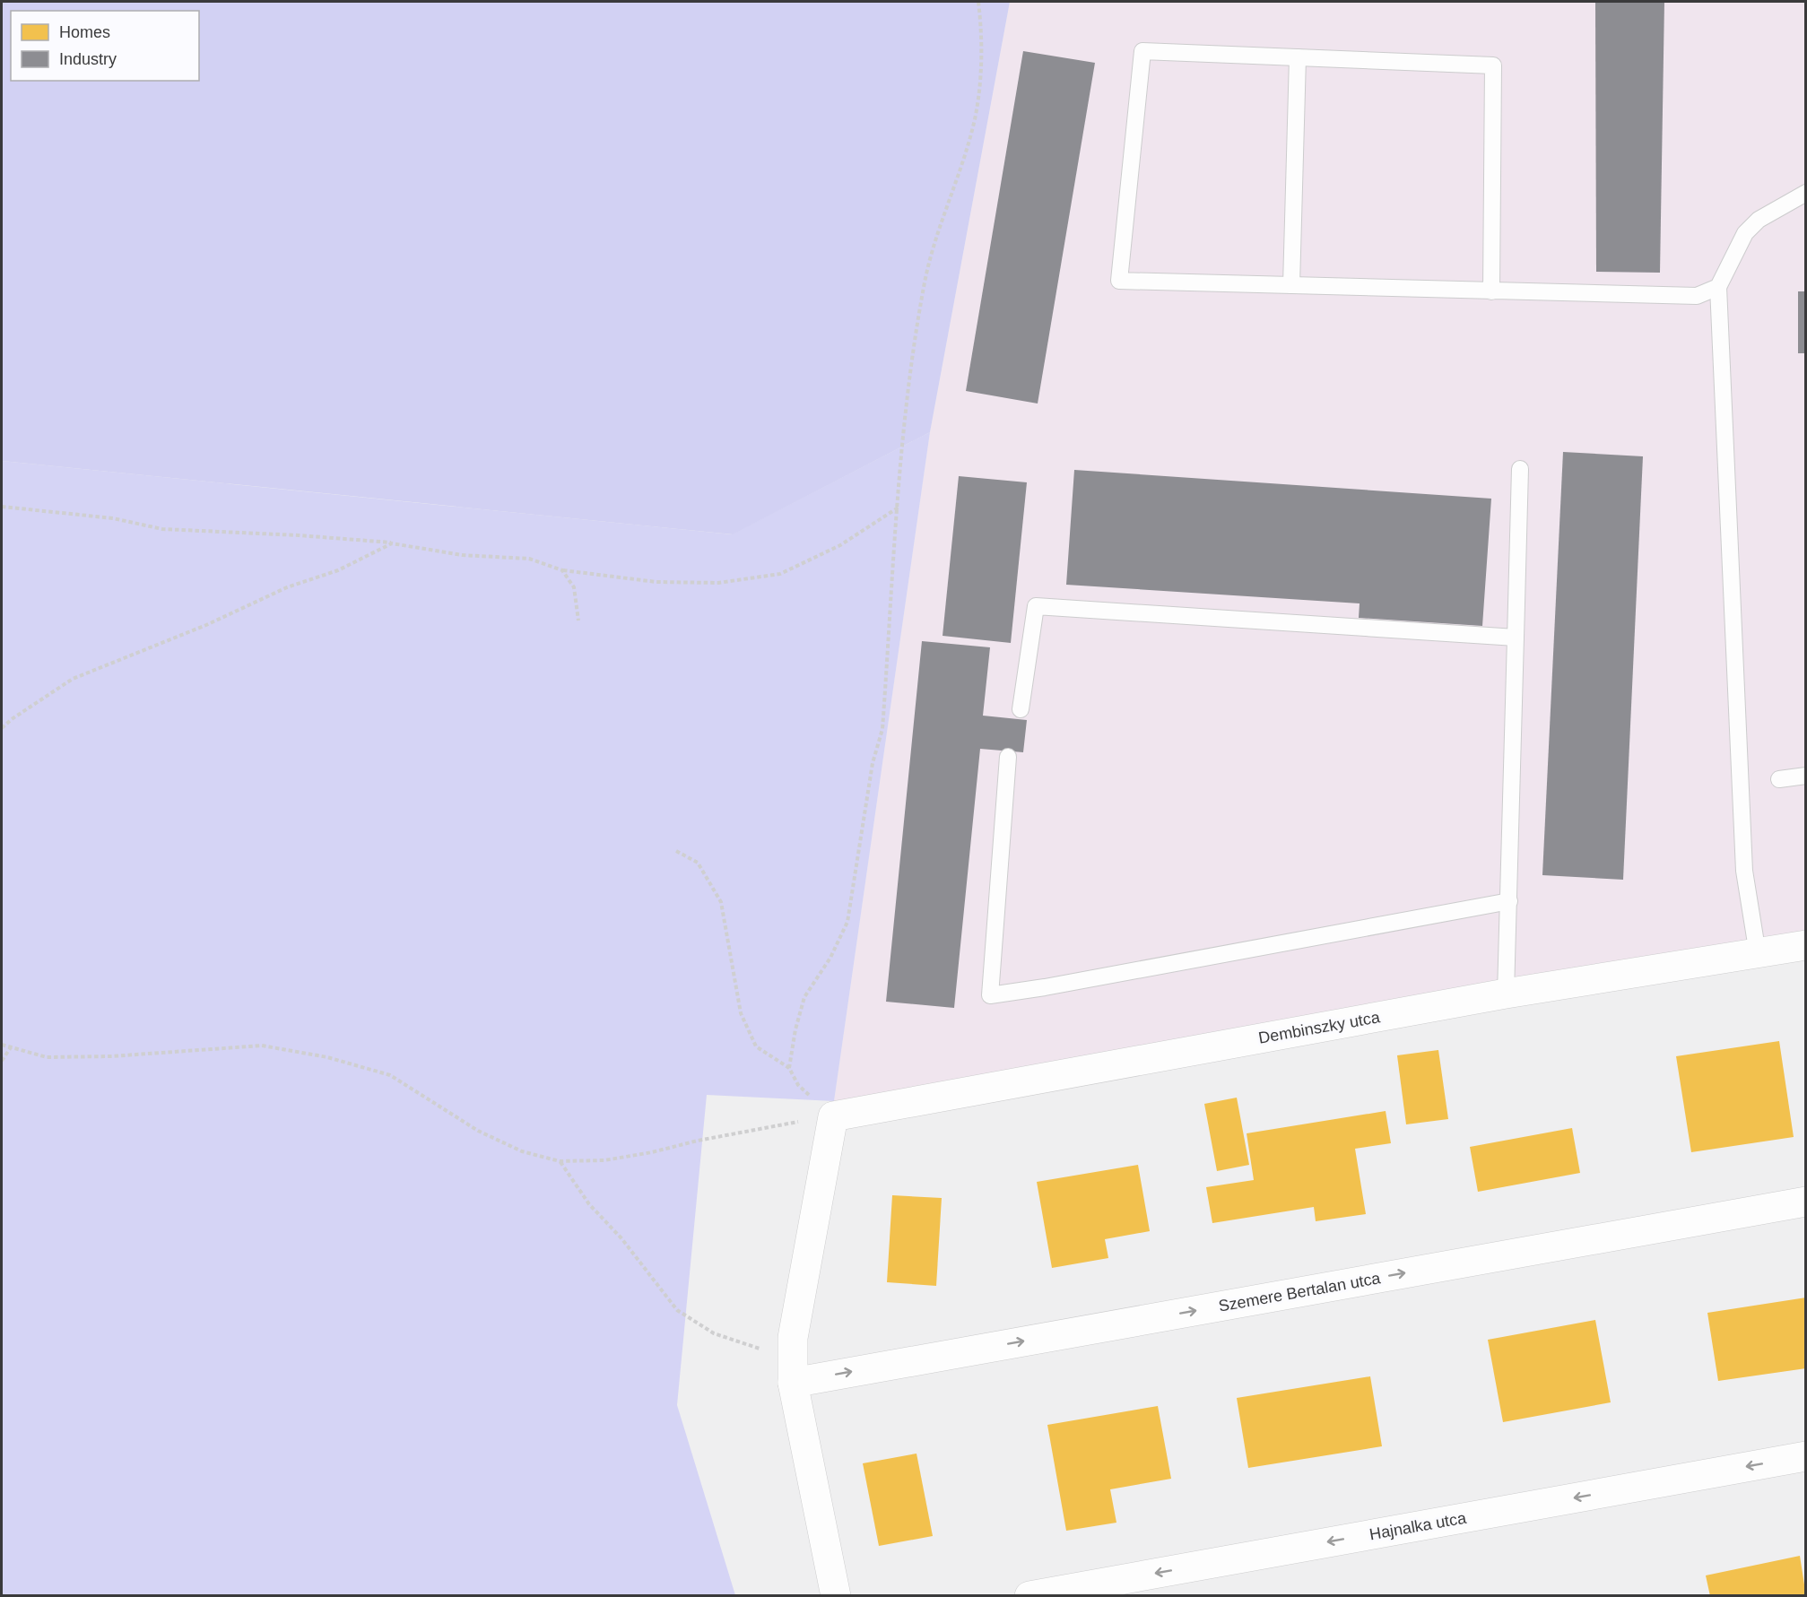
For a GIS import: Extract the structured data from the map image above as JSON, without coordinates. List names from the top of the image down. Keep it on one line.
{"streets":{"street":["Dembinszky utca","Szemere Bertalan utca","Hajnalka utca"]},"one_way":["Szemere Bertalan utca","Hajnalka utca"],"legend":["Homes","Industry"]}
